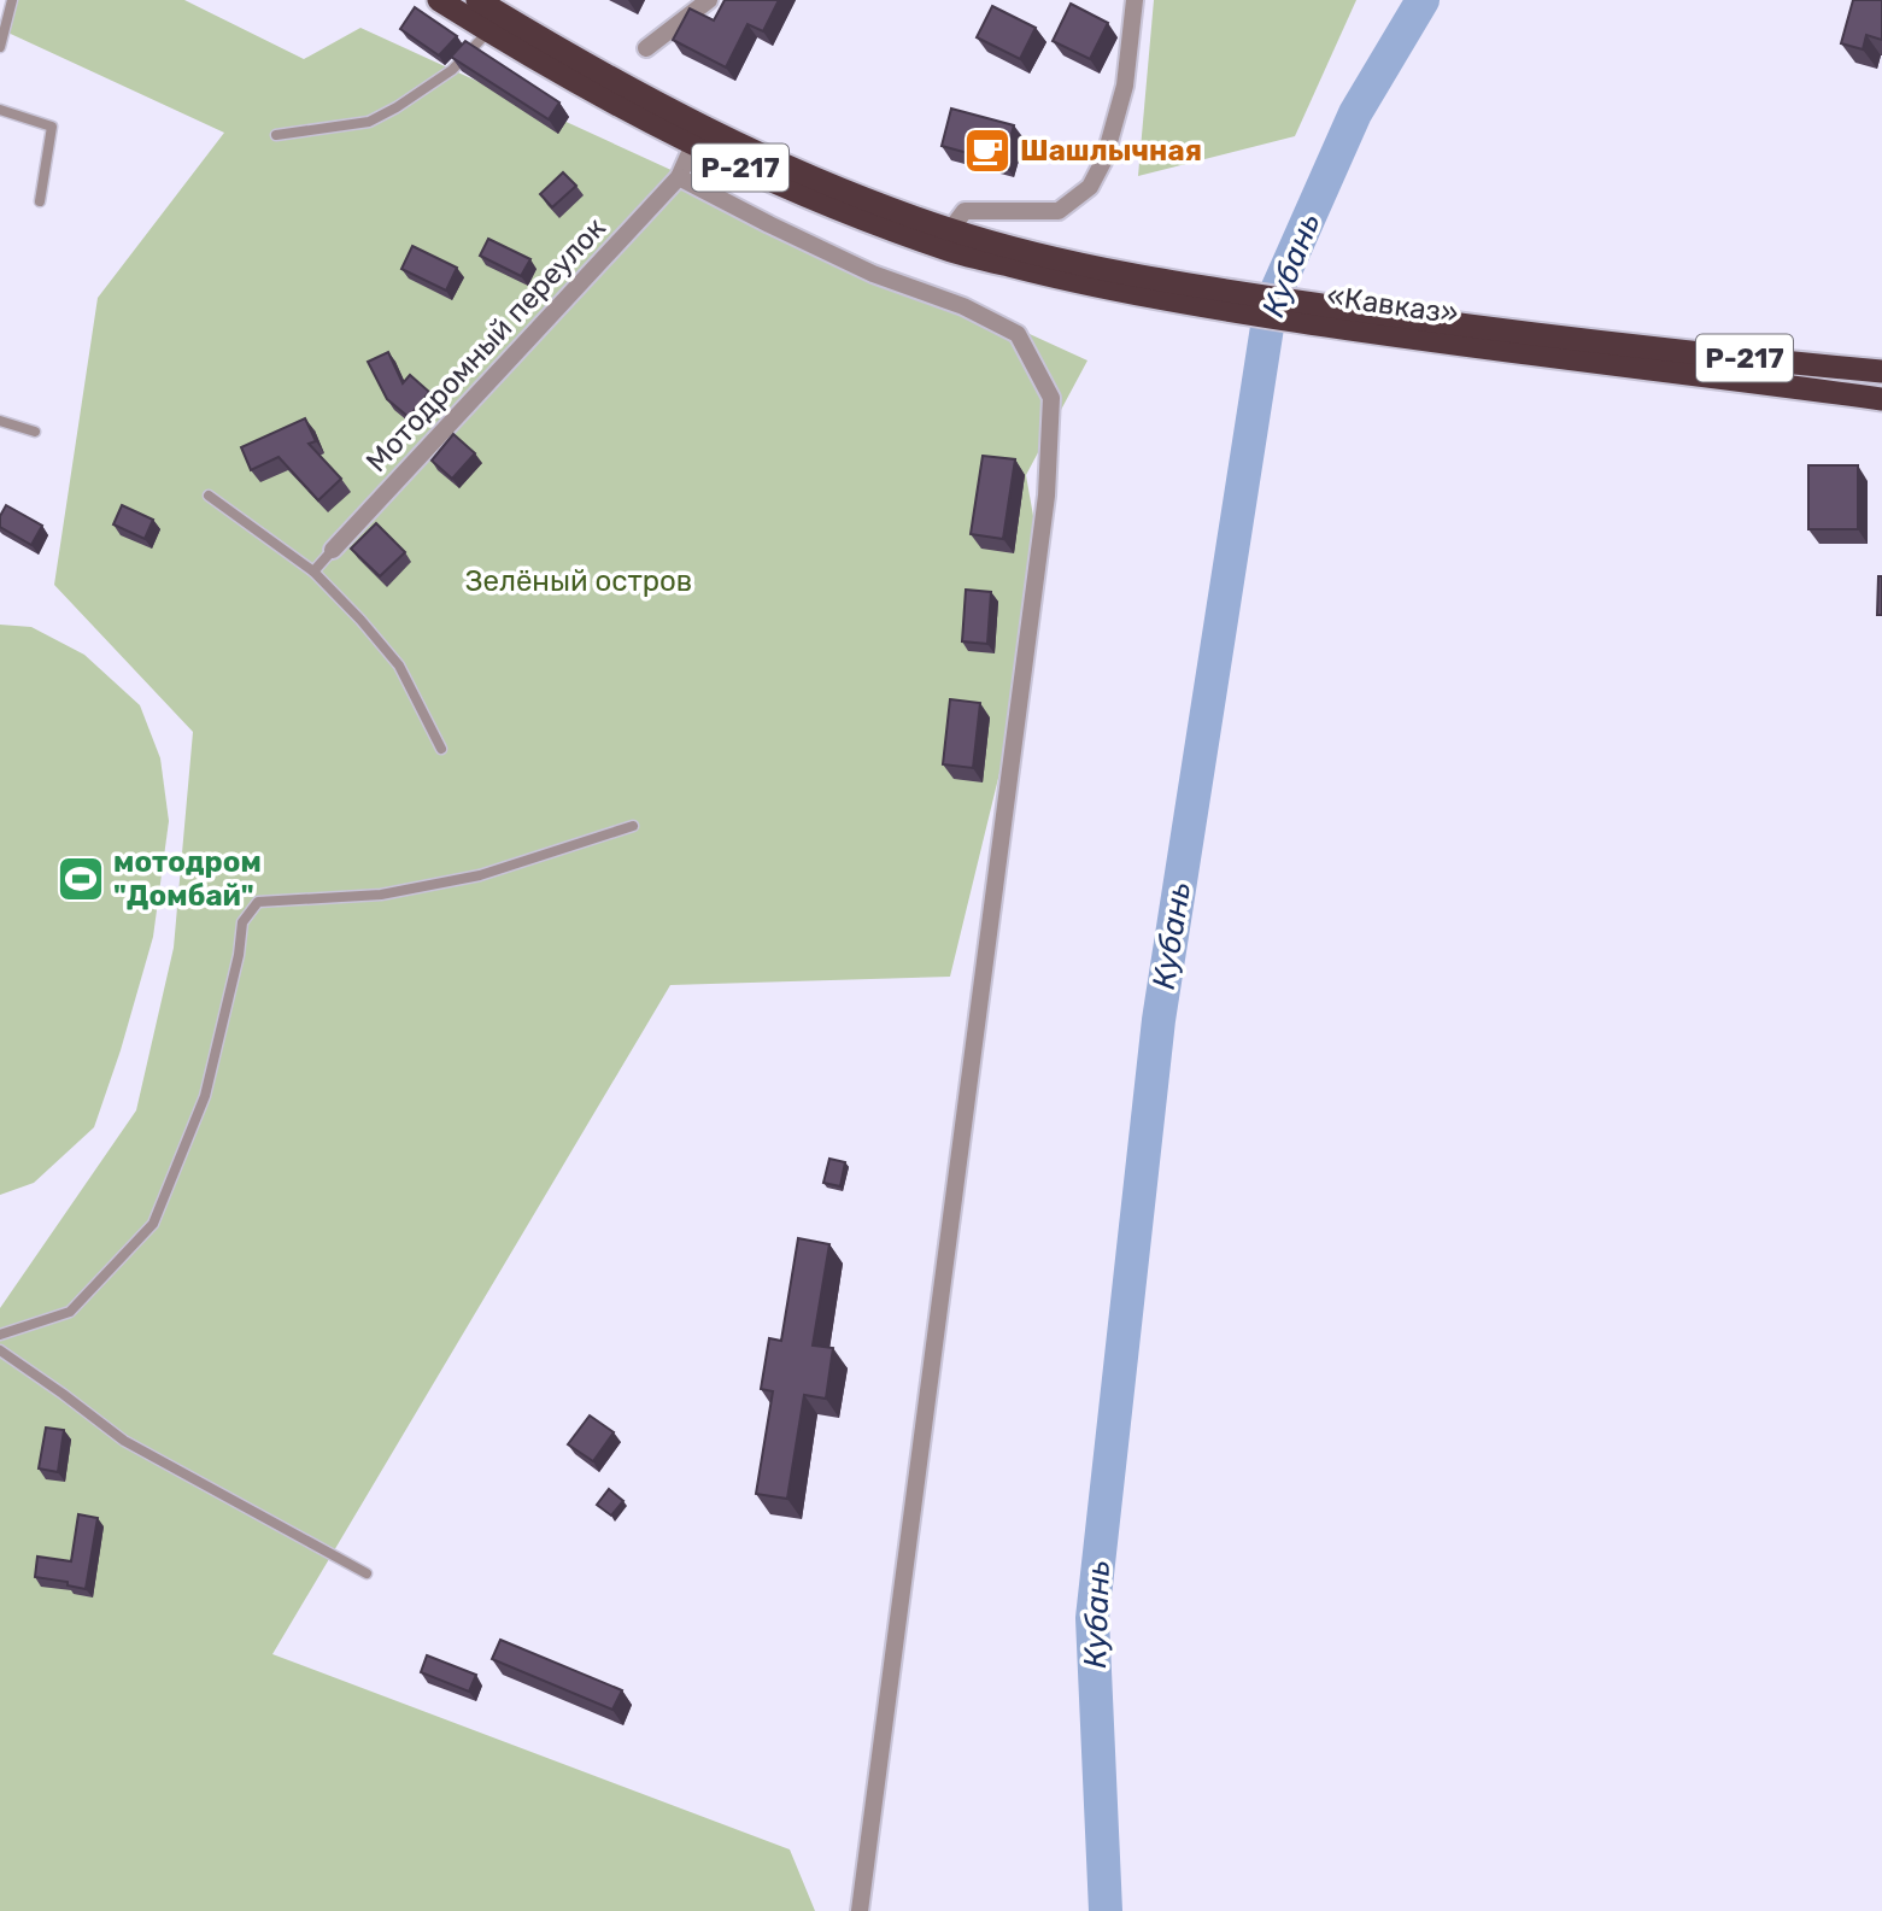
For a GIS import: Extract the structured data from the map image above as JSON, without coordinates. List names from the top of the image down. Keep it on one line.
{"streets":{"highway":["Р-217","«Кавказ»"],"street":["Мотодромный переулок"]},"crossings":[["Р-217","«Кавказ»"],["Р-217","Мотодромный переулок"]],"water":["Кубань"],"parks":["Зелёный остров"],"places":{"cafe":["Шашлычная"],"sports":["мотодром \"Домбай\""]}}
